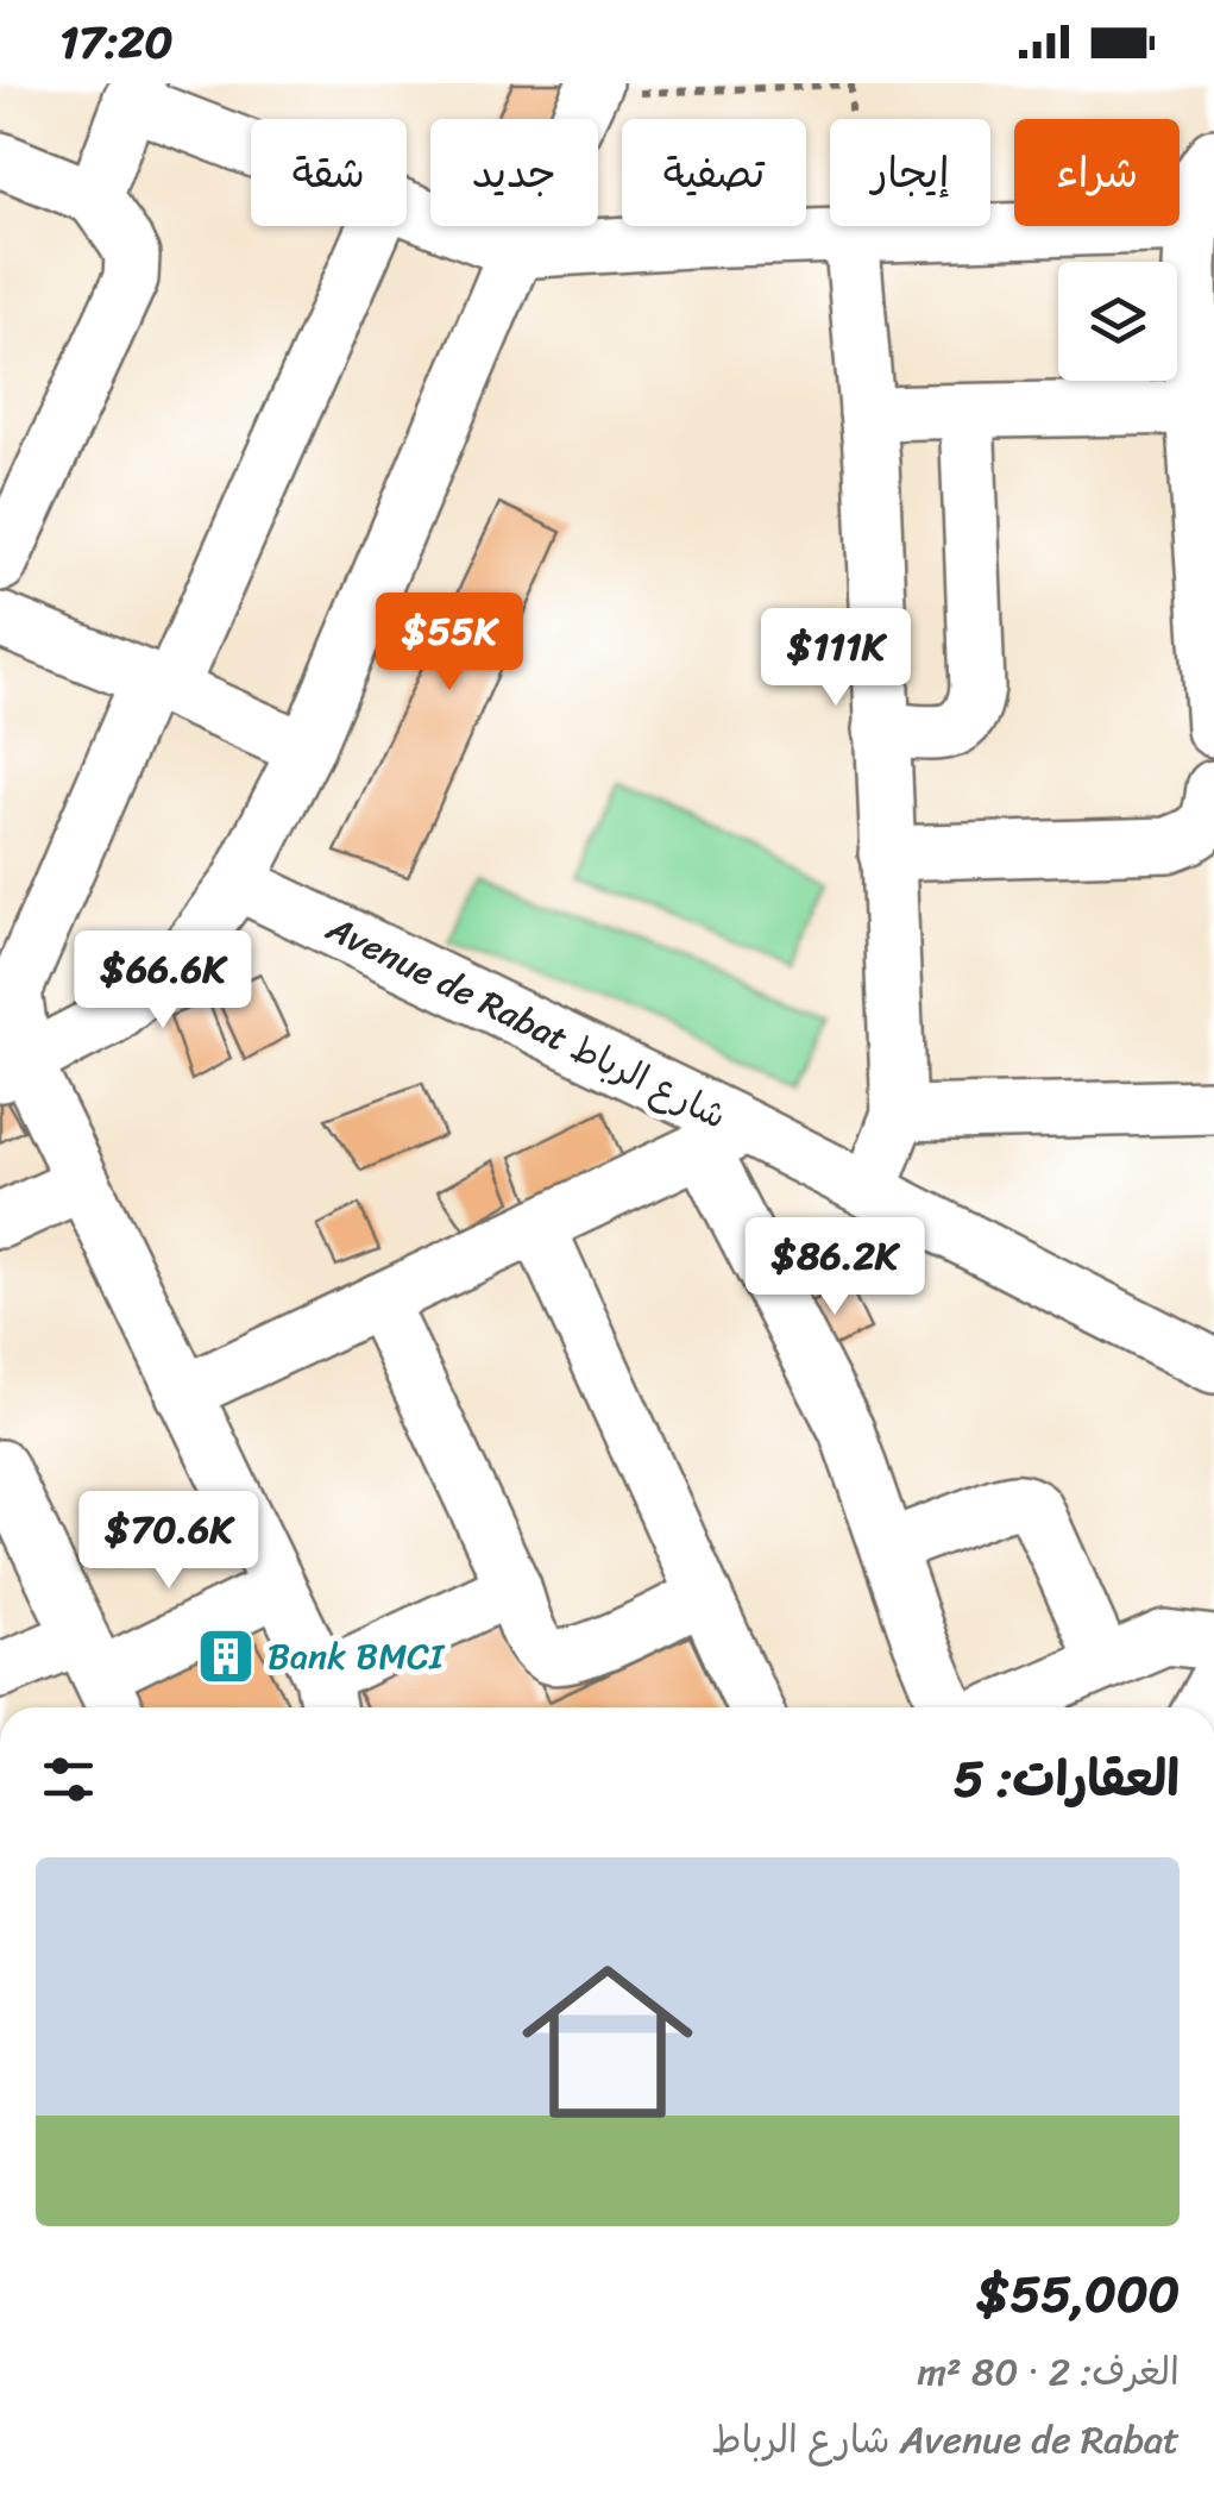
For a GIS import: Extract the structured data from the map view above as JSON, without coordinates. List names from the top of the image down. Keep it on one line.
{"streets":{"street":["Avenue de Rabat شارع الرباط"]},"places":{"building":["Bank BMCI"]},"page":{"status":"17:20","chip":["شراء","إيجار","تصفية","جديد","شقة"],"price":["$55K","$111K","$66.6K","$86.2K","$70.6K"],"heading":"العقارات: 5","list":[{"name":"$55,000","note":"الغرف: 2 · 80 m² · Avenue de Rabat شارع الرباط"}]}}
